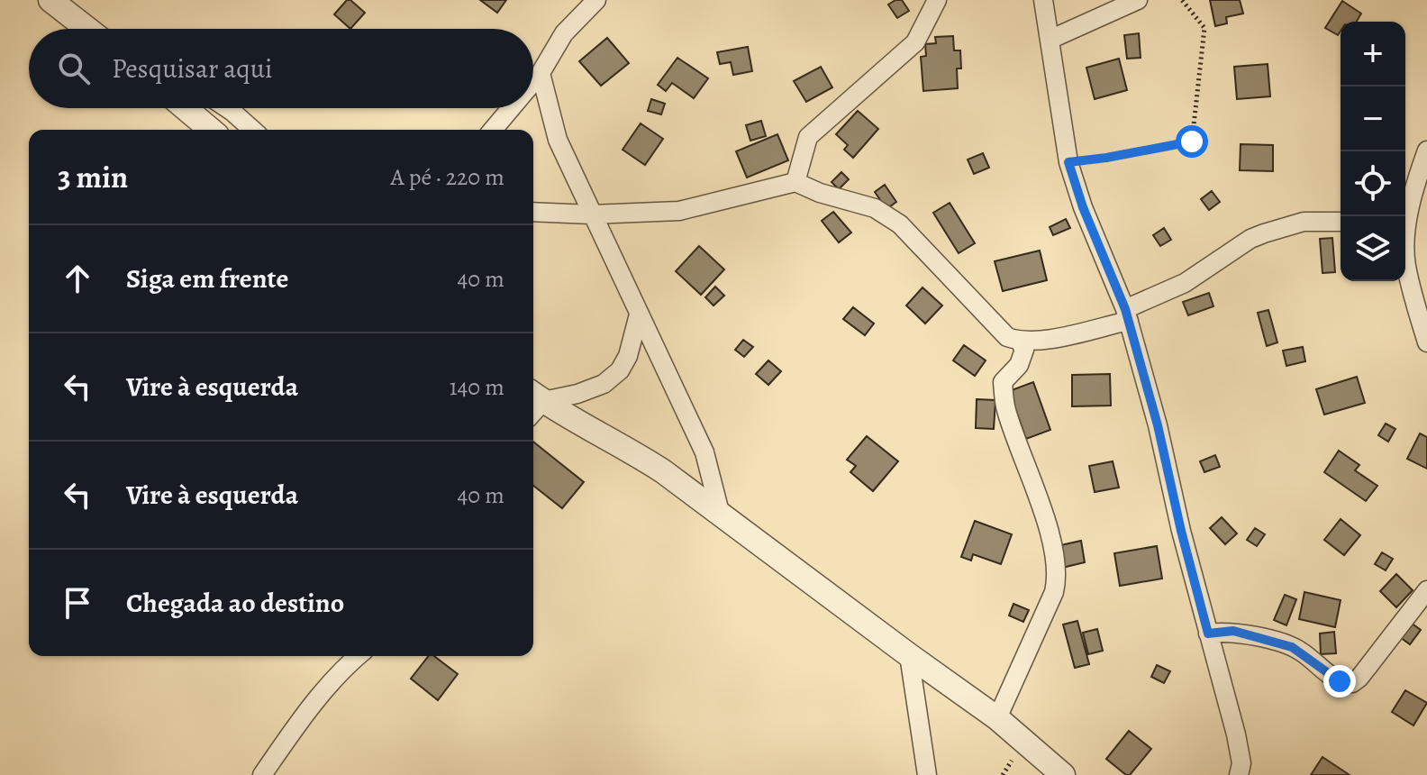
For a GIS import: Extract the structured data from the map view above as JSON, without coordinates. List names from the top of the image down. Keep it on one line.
{"page":{"map_buttons":["+","−"],"search":"Pesquisar aqui","heading":["3 min","A pé · 220 m"],"list":[["Siga em frente","40 m"],["Vire à esquerda","140 m"],["Vire à esquerda","40 m"],"Chegada ao destino"]}}
